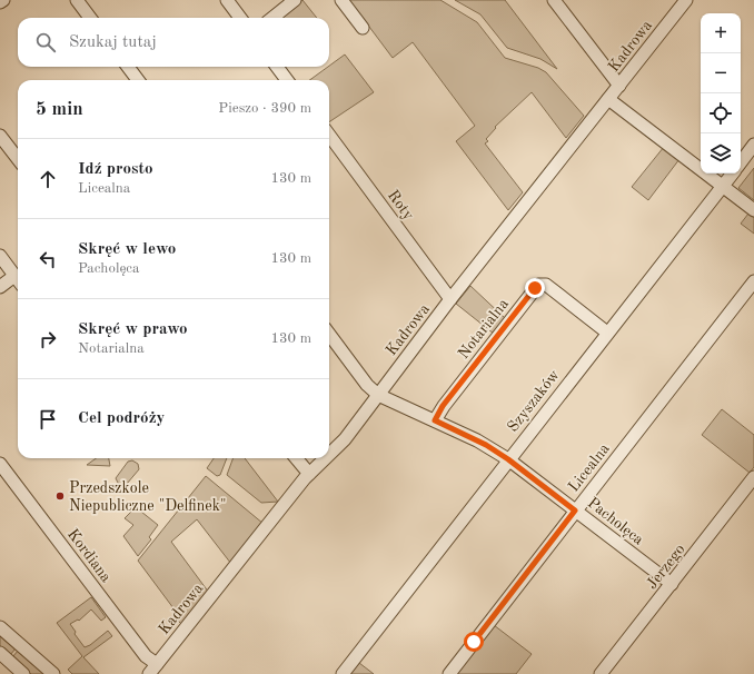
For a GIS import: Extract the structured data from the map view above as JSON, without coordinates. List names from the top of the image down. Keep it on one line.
{"streets":{"street":["Kadrowa","Roty","Notarialna","Szyszaków","Licealna","Pacholęca","Kordiana","Jerzego"]},"crossings":[["Kadrowa","Roty"],["Kadrowa","Pacholęca"],["Kadrowa","Kordiana"],["Notarialna","Szyszaków"],["Notarialna","Pacholęca"],["Szyszaków","Pacholęca"],["Licealna","Pacholęca"],["Pacholęca","Jerzego"]],"places":["Przedszkole Niepubliczne \"Delfinek\""],"page":{"map_buttons":["+","−"],"search":"Szukaj tutaj","heading":["5 min","Pieszo · 390 m"],"list":[["Idź prosto","Licealna","130 m"],["Skręć w lewo","Pacholęca","130 m"],["Skręć w prawo","Notarialna","130 m"],"Cel podróży"]}}
